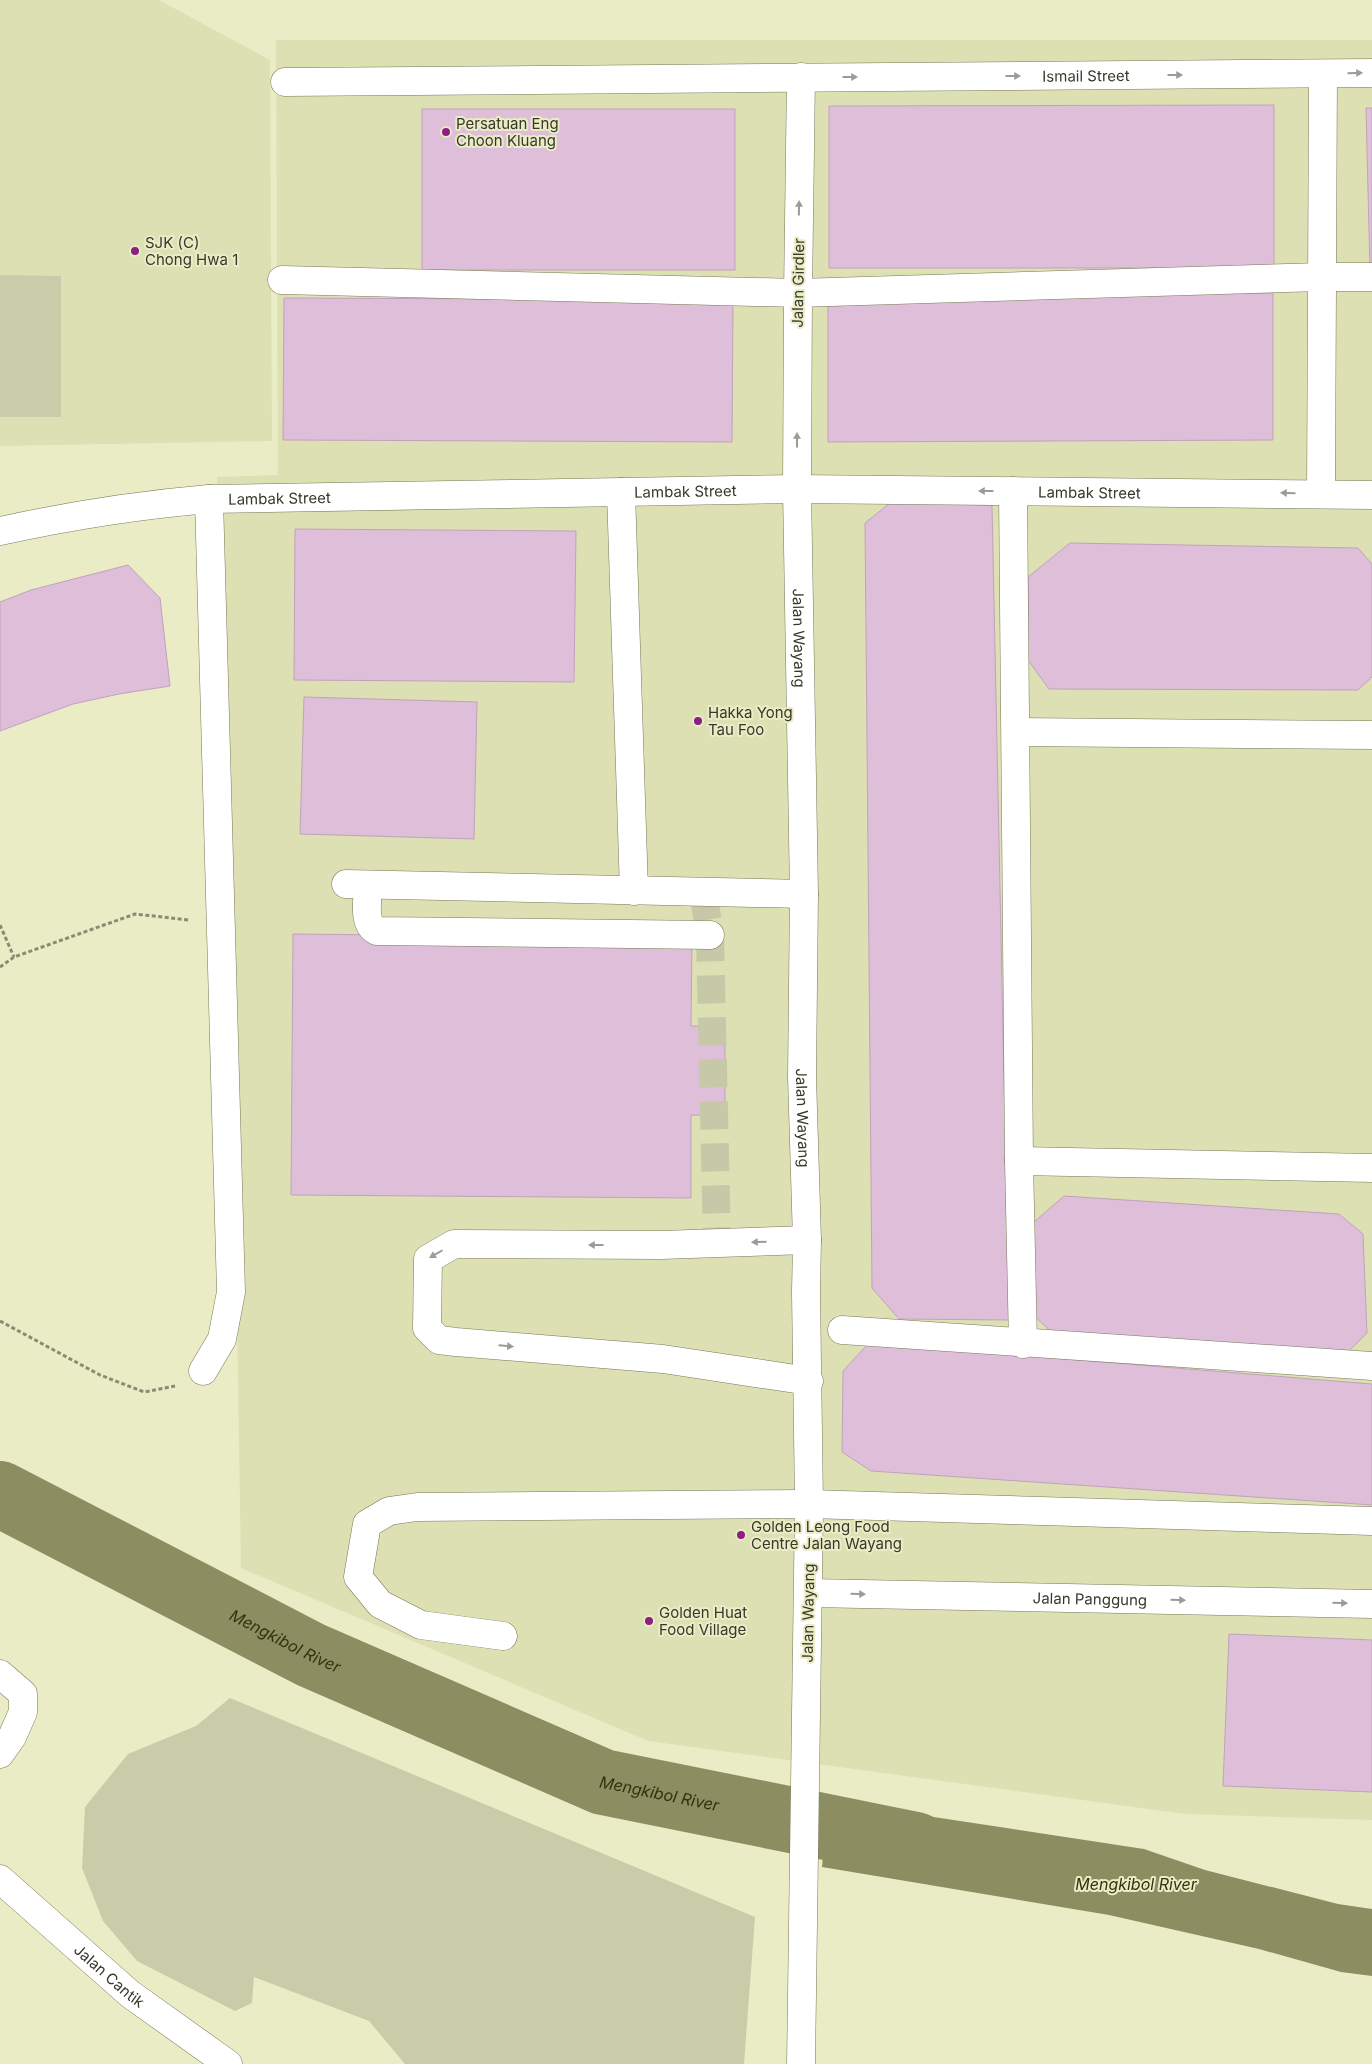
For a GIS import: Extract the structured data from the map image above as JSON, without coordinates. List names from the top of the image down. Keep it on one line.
{"streets":{"street":["Ismail Street","Jalan Girdler","Lambak Street","Jalan Wayang","Jalan Panggung","Jalan Cantik"]},"crossings":[["Ismail Street","Jalan Girdler"],["Jalan Girdler","Lambak Street"],["Jalan Girdler","Jalan Wayang"],["Lambak Street","Jalan Wayang"],["Jalan Wayang","Jalan Panggung"]],"one_way":["Jalan Girdler"],"water":["Mengkibol River"],"places":["Persatuan Eng Choon Kluang","SJK (C) Chong Hwa 1","Hakka Yong Tau Foo","Golden Leong Food Centre Jalan Wayang","Golden Huat Food Village"]}
